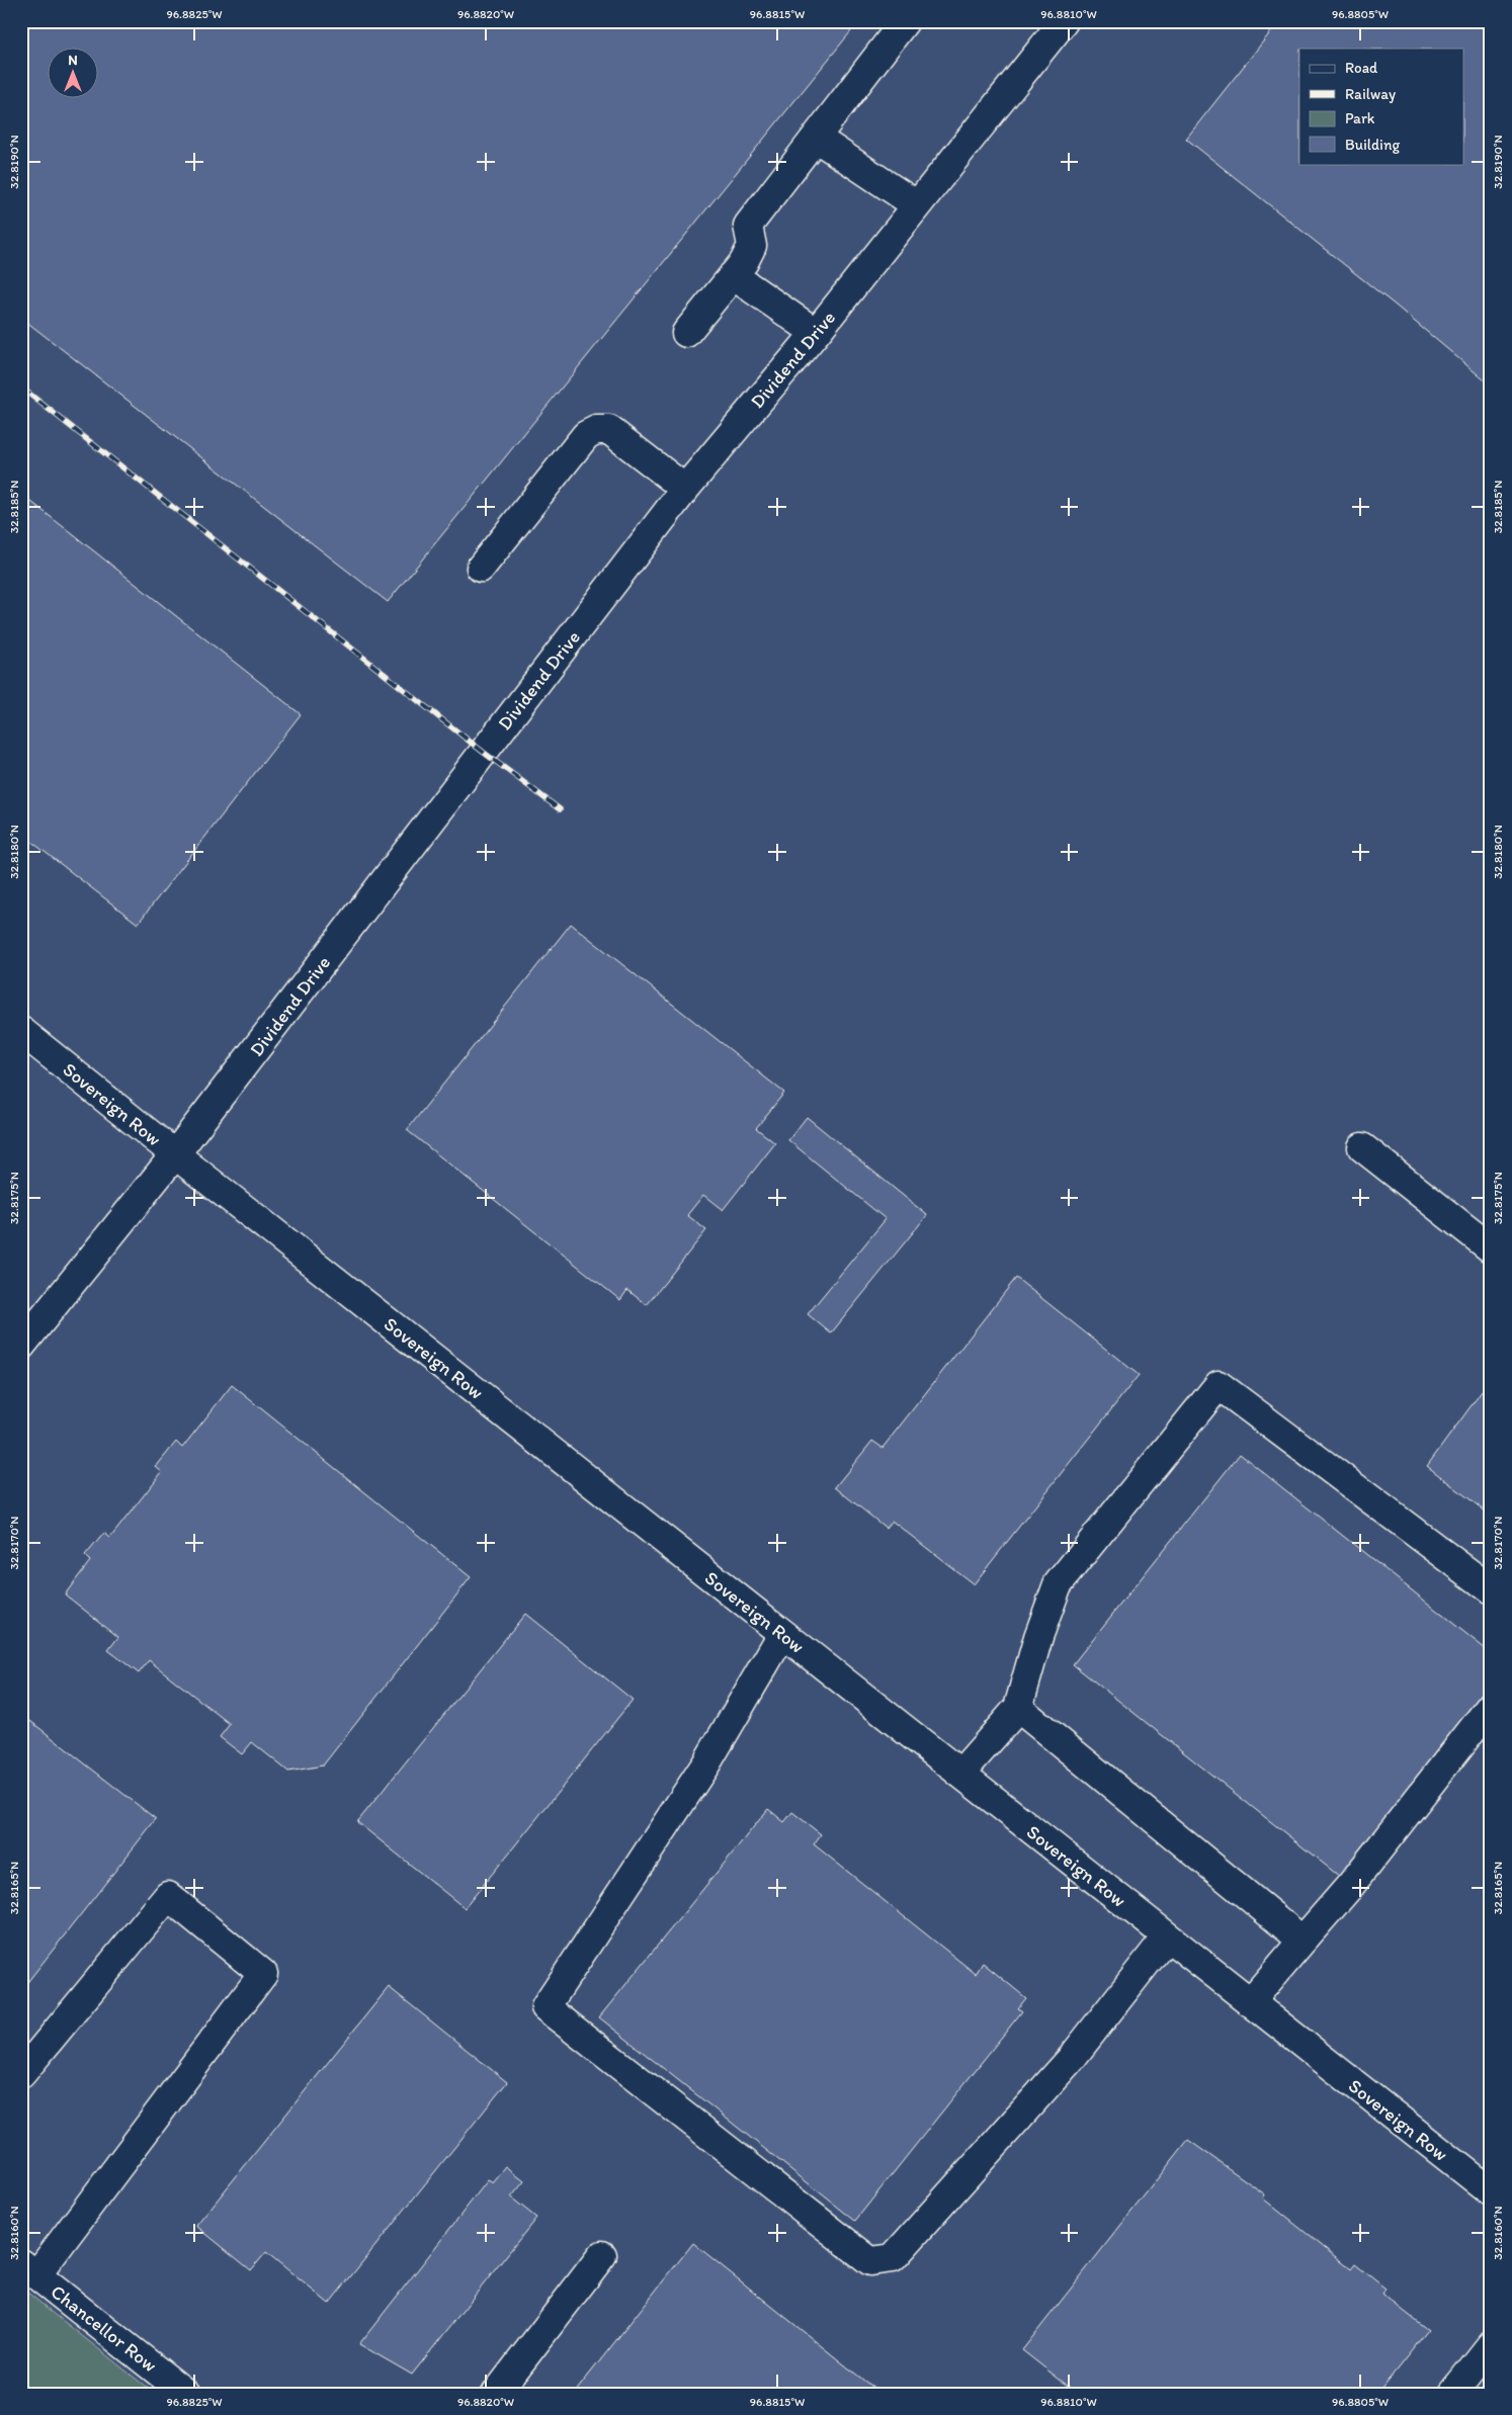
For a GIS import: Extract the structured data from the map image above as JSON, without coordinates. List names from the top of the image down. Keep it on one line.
{"streets":{"street":["Dividend Drive","Sovereign Row","Chancellor Row"]},"crossings":[["Dividend Drive","Sovereign Row"]],"legend":["Road","Railway","Park","Building"],"north":"top","coordinates":["96.8825°W","96.8820°W","96.8815°W","96.8810°W","96.8805°W","32.8190°N","32.8185°N","32.8180°N","32.8175°N","32.8170°N","32.8165°N","32.8160°N"]}
